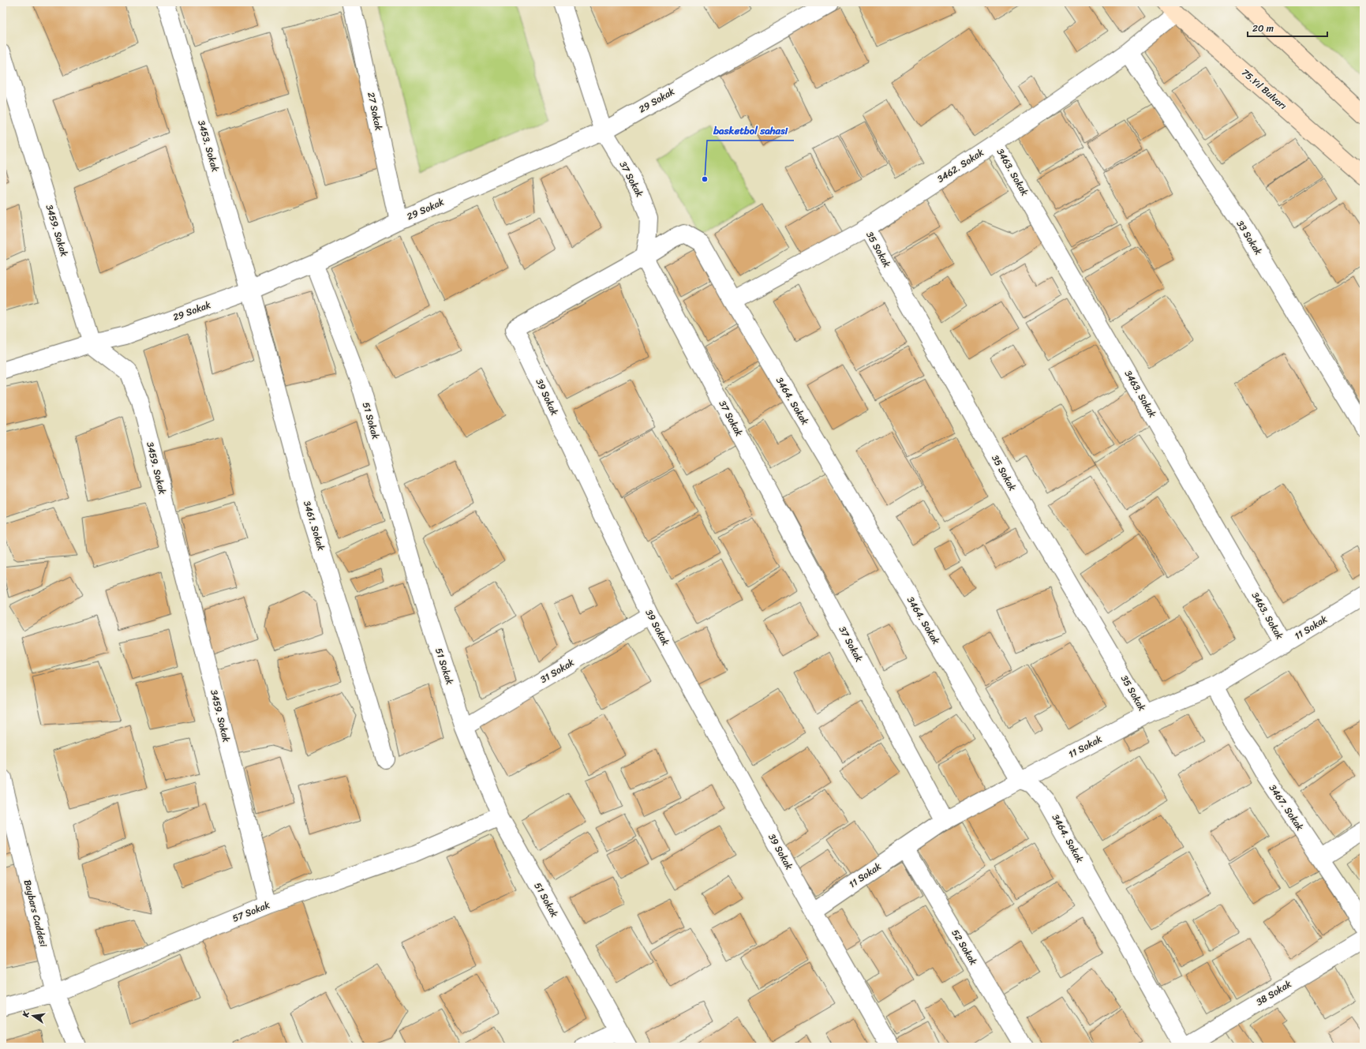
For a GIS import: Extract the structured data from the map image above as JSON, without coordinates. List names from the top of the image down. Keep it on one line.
{"streets":{"main road":["75.Yıl Bulvarı"],"street":["29 Sokak","27 Sokak","3453. Sokak","3462. Sokak","3463. Sokak","37 Sokak","3459. Sokak","33 Sokak","35 Sokak","39 Sokak","3464. Sokak","51 Sokak","3461. Sokak","11 Sokak","31 Sokak","3467. Sokak","57 Sokak","Baybars Caddesi","52 Sokak","38 Sokak"]},"crossings":[["75.Yıl Bulvarı","3462. Sokak"],["29 Sokak","27 Sokak"],["29 Sokak","3453. Sokak"],["29 Sokak","37 Sokak"],["29 Sokak","3459. Sokak"],["29 Sokak","51 Sokak"],["29 Sokak","3461. Sokak"],["3453. Sokak","3461. Sokak"],["3462. Sokak","3463. Sokak"],["3462. Sokak","33 Sokak"],["3462. Sokak","35 Sokak"],["3462. Sokak","3464. Sokak"],["3463. Sokak","11 Sokak"],["37 Sokak","39 Sokak"],["37 Sokak","3464. Sokak"],["37 Sokak","11 Sokak"],["3459. Sokak","57 Sokak"],["35 Sokak","11 Sokak"],["39 Sokak","3464. Sokak"],["39 Sokak","11 Sokak"],["39 Sokak","31 Sokak"],["3464. Sokak","11 Sokak"],["3464. Sokak","38 Sokak"],["51 Sokak","31 Sokak"],["51 Sokak","57 Sokak"],["11 Sokak","3467. Sokak"],["11 Sokak","52 Sokak"],["57 Sokak","Baybars Caddesi"]],"places":["basketbol sahasi"],"scale_bar":"20 m","north":"left"}
